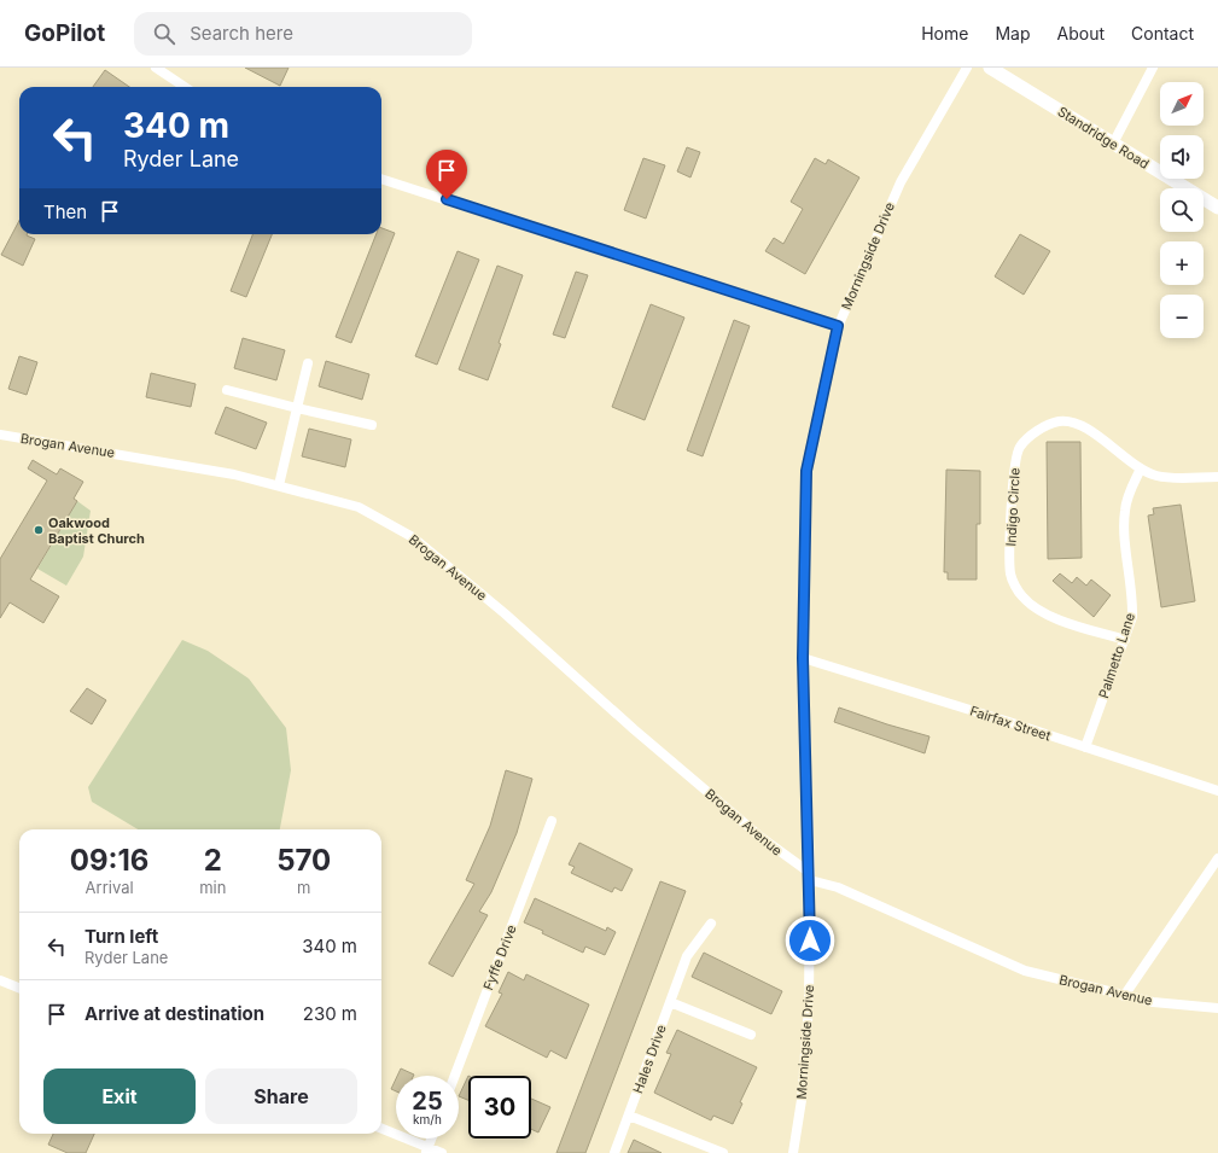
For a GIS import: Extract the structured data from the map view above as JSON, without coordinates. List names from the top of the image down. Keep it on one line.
{"streets":{"street":["Standridge Road","Morningside Drive","Brogan Avenue","Indigo Circle","Palmetto Lane","Fairfax Street","Fyffe Drive","Hales Drive"]},"crossings":[["Morningside Drive","Brogan Avenue"],["Morningside Drive","Fairfax Street"],["Indigo Circle","Palmetto Lane"],["Palmetto Lane","Fairfax Street"]],"places":["Oakwood Baptist Church"],"north":"top right","page":{"header":"GoPilot","search":"Search here","nav":["Home","Map","About","Contact"],"map_buttons":["+","−"],"turn":["340 m","Ryder Lane"],"then":"Then","eta":["09:16","Arrival","2","min","570","m"],"list":[{"name":"Turn left","note":"Ryder Lane","value":"340 m"},{"name":"Arrive at destination","value":"230 m"}],"buttons":["Exit","Share"],"speed":"25 km/h","limit":"30"}}
